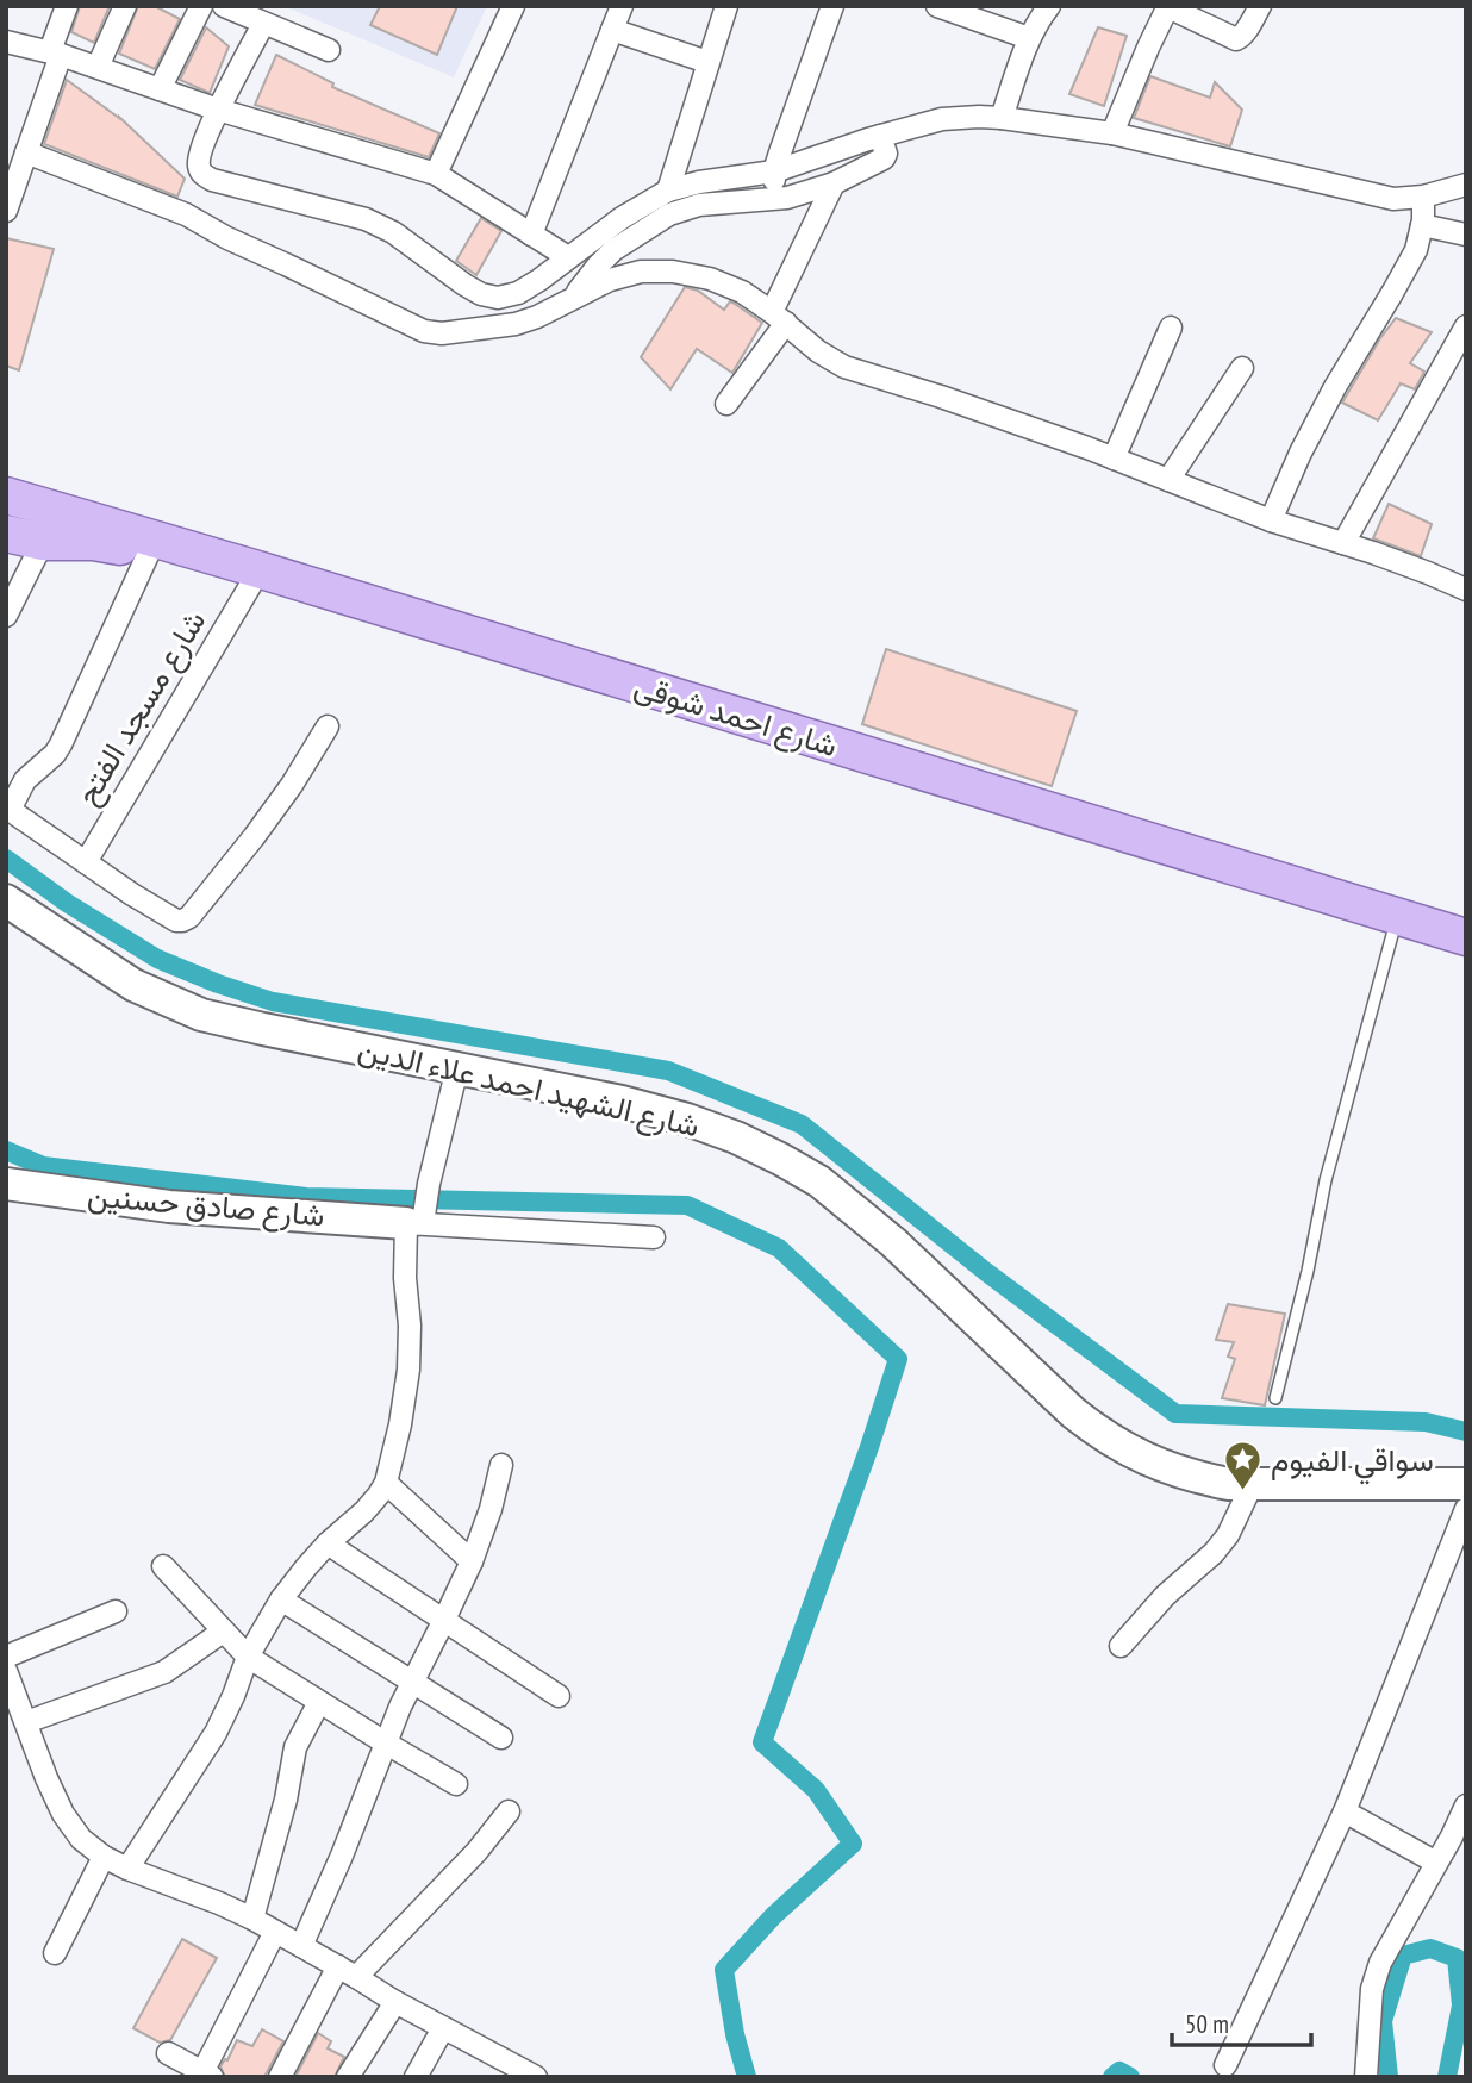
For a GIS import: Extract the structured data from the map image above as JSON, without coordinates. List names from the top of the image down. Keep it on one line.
{"streets":{"main road":["شارع احمد شوقى","شارع الشهيد احمد علاء الدين","شارع صادق حسنين"],"street":["شارع مسجد الفتح"]},"crossings":[["شارع مسجد الفتح","شارع احمد شوقى"]],"places":{"place":["سواقي الفيوم"]},"scale_bar":"50 m"}
